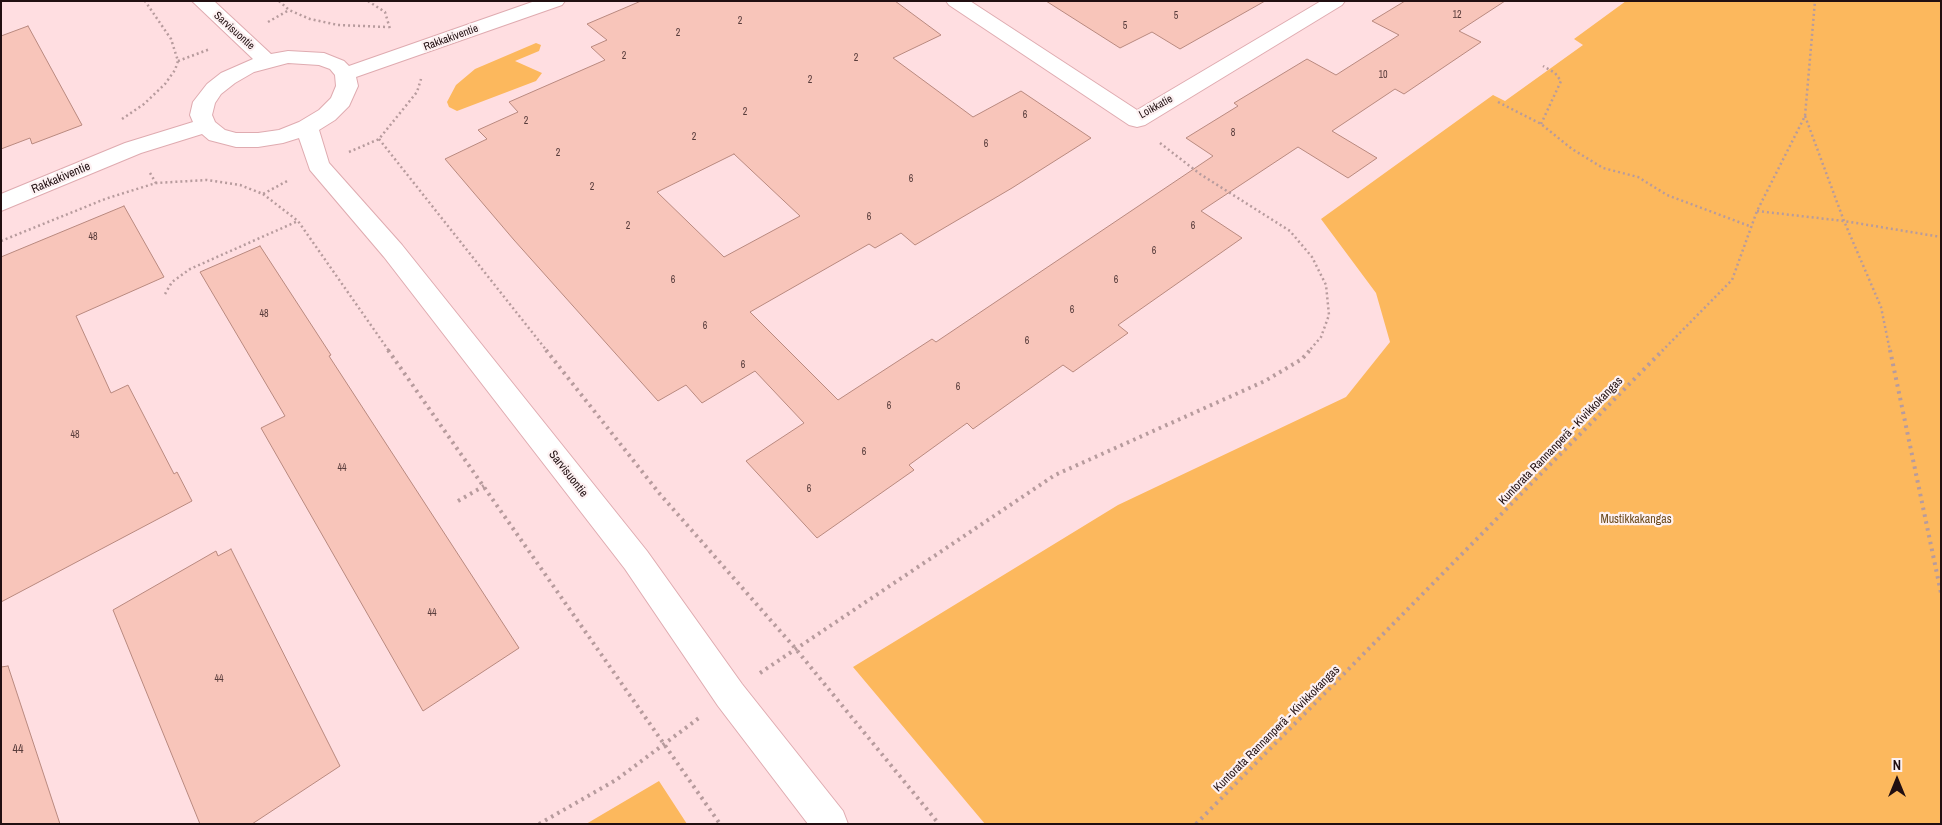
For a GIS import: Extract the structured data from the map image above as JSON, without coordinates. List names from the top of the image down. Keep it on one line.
{"streets":{"street":["Sarvisuontie","Rakkakiventie","Loikkatie"],"path":["Kuntorata Rannanperä - Kivikkokangas"]},"parks":["Mustikkakangas"],"house_numbers":["12","5","2","5","2","2","2","10","2","2","6","2","8","2","6","2","6","2","6","2","6","48","6","6","6","6","48","6","6","6","6","6","48","6","44","6","44","44","44"],"north":"top"}
